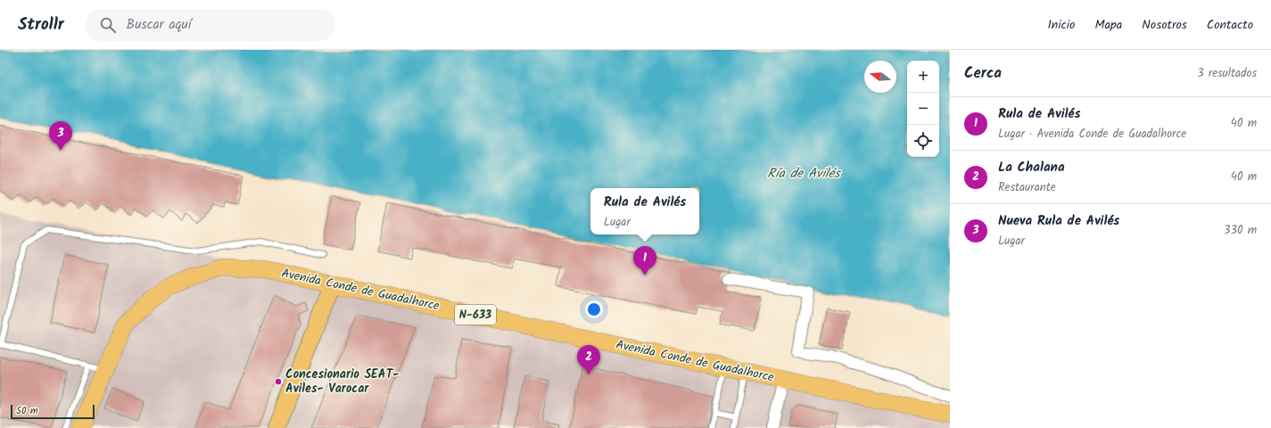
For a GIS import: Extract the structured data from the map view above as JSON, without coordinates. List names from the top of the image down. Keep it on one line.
{"streets":{"highway":["Avenida Conde de Guadalhorce","N-633"]},"water":["Ría de Avilés"],"places":["Concesionario SEAT- Aviles- Varocar"],"scale_bar":"50 m","north":"left","page":{"header":"Strollr","search":"Buscar aquí","nav":["Inicio","Mapa","Nosotros","Contacto"],"heading":["Cerca","3 resultados"],"map_buttons":["+","−"],"list":[{"mark":"1","name":"Rula de Avilés","note":"Lugar · Avenida Conde de Guadalhorce","value":"40 m"},{"mark":"2","name":"La Chalana","note":"Restaurante","value":"40 m"},{"mark":"3","name":"Nueva Rula de Avilés","note":"Lugar","value":"330 m"}],"pins":["3","1","2"],"popup":["Rula de Avilés","Lugar"],"scale":"50 m"}}
